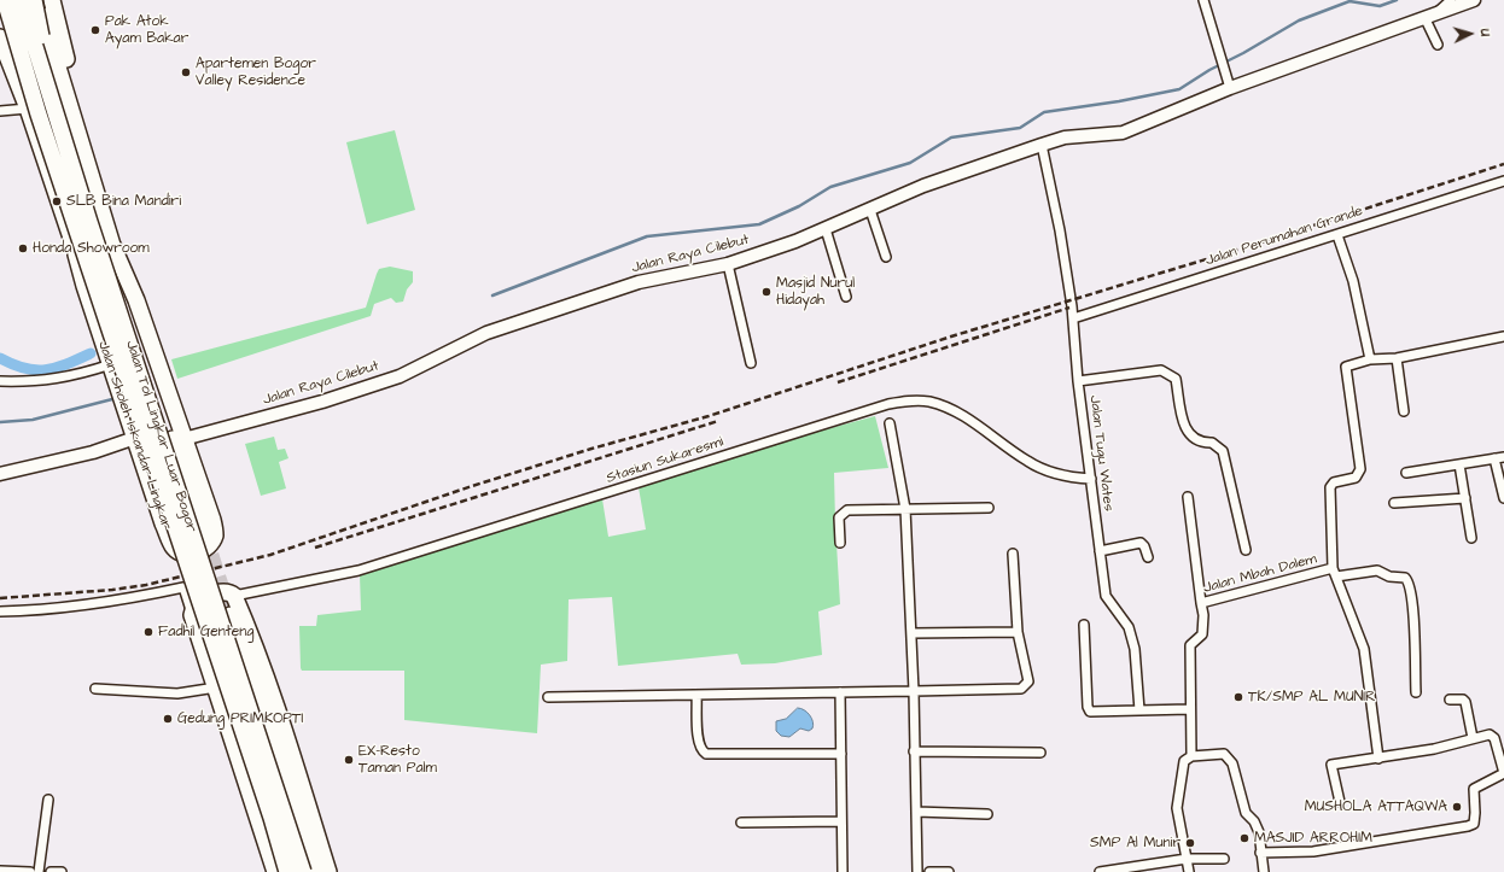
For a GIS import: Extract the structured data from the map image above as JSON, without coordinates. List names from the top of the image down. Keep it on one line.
{"streets":{"highway":["Jalan Sholeh Iskandar Lingkar","Jalan Tol Lingkar Luar Bogor"],"main road":["Jalan Raya Cilebut"],"street":["Jalan Perumahan Grande","Jalan Tugu Wates","Stasiun Sukaresmi","Jalan Mbah Dalem"]},"crossings":[["Jalan Perumahan Grande","Jalan Tugu Wates"],["Jalan Raya Cilebut","Jalan Sholeh Iskandar Lingkar"],["Jalan Raya Cilebut","Jalan Tugu Wates"],["Jalan Sholeh Iskandar Lingkar","Jalan Tol Lingkar Luar Bogor"],["Jalan Tugu Wates","Stasiun Sukaresmi"]],"places":["Pak Atok Ayam Bakar","Apartemen Bogor Valley Residence","SLB Bina Mandiri","Honda Showroom","Masjid Nurul Hidayah","Fadhil Genteng","TK/SMP AL MUNIR","Gedung PRIMKOPTI","EX-Resto Taman Palm","MUSHOLA ATTAQWA","MASJID ARROHIM","SMP Al Munir"],"north":"right"}
